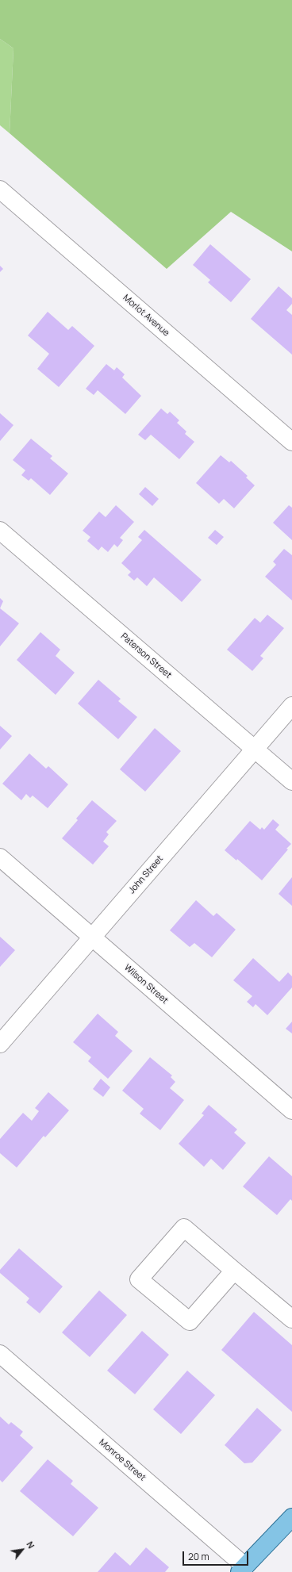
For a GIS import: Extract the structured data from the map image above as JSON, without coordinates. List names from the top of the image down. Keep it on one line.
{"streets":{"street":["Morlot Avenue","Paterson Street","John Street","Wilson Street","Monroe Street"]},"crossings":[["Paterson Street","John Street"],["John Street","Wilson Street"]],"scale_bar":"20 m","north":"top right"}
